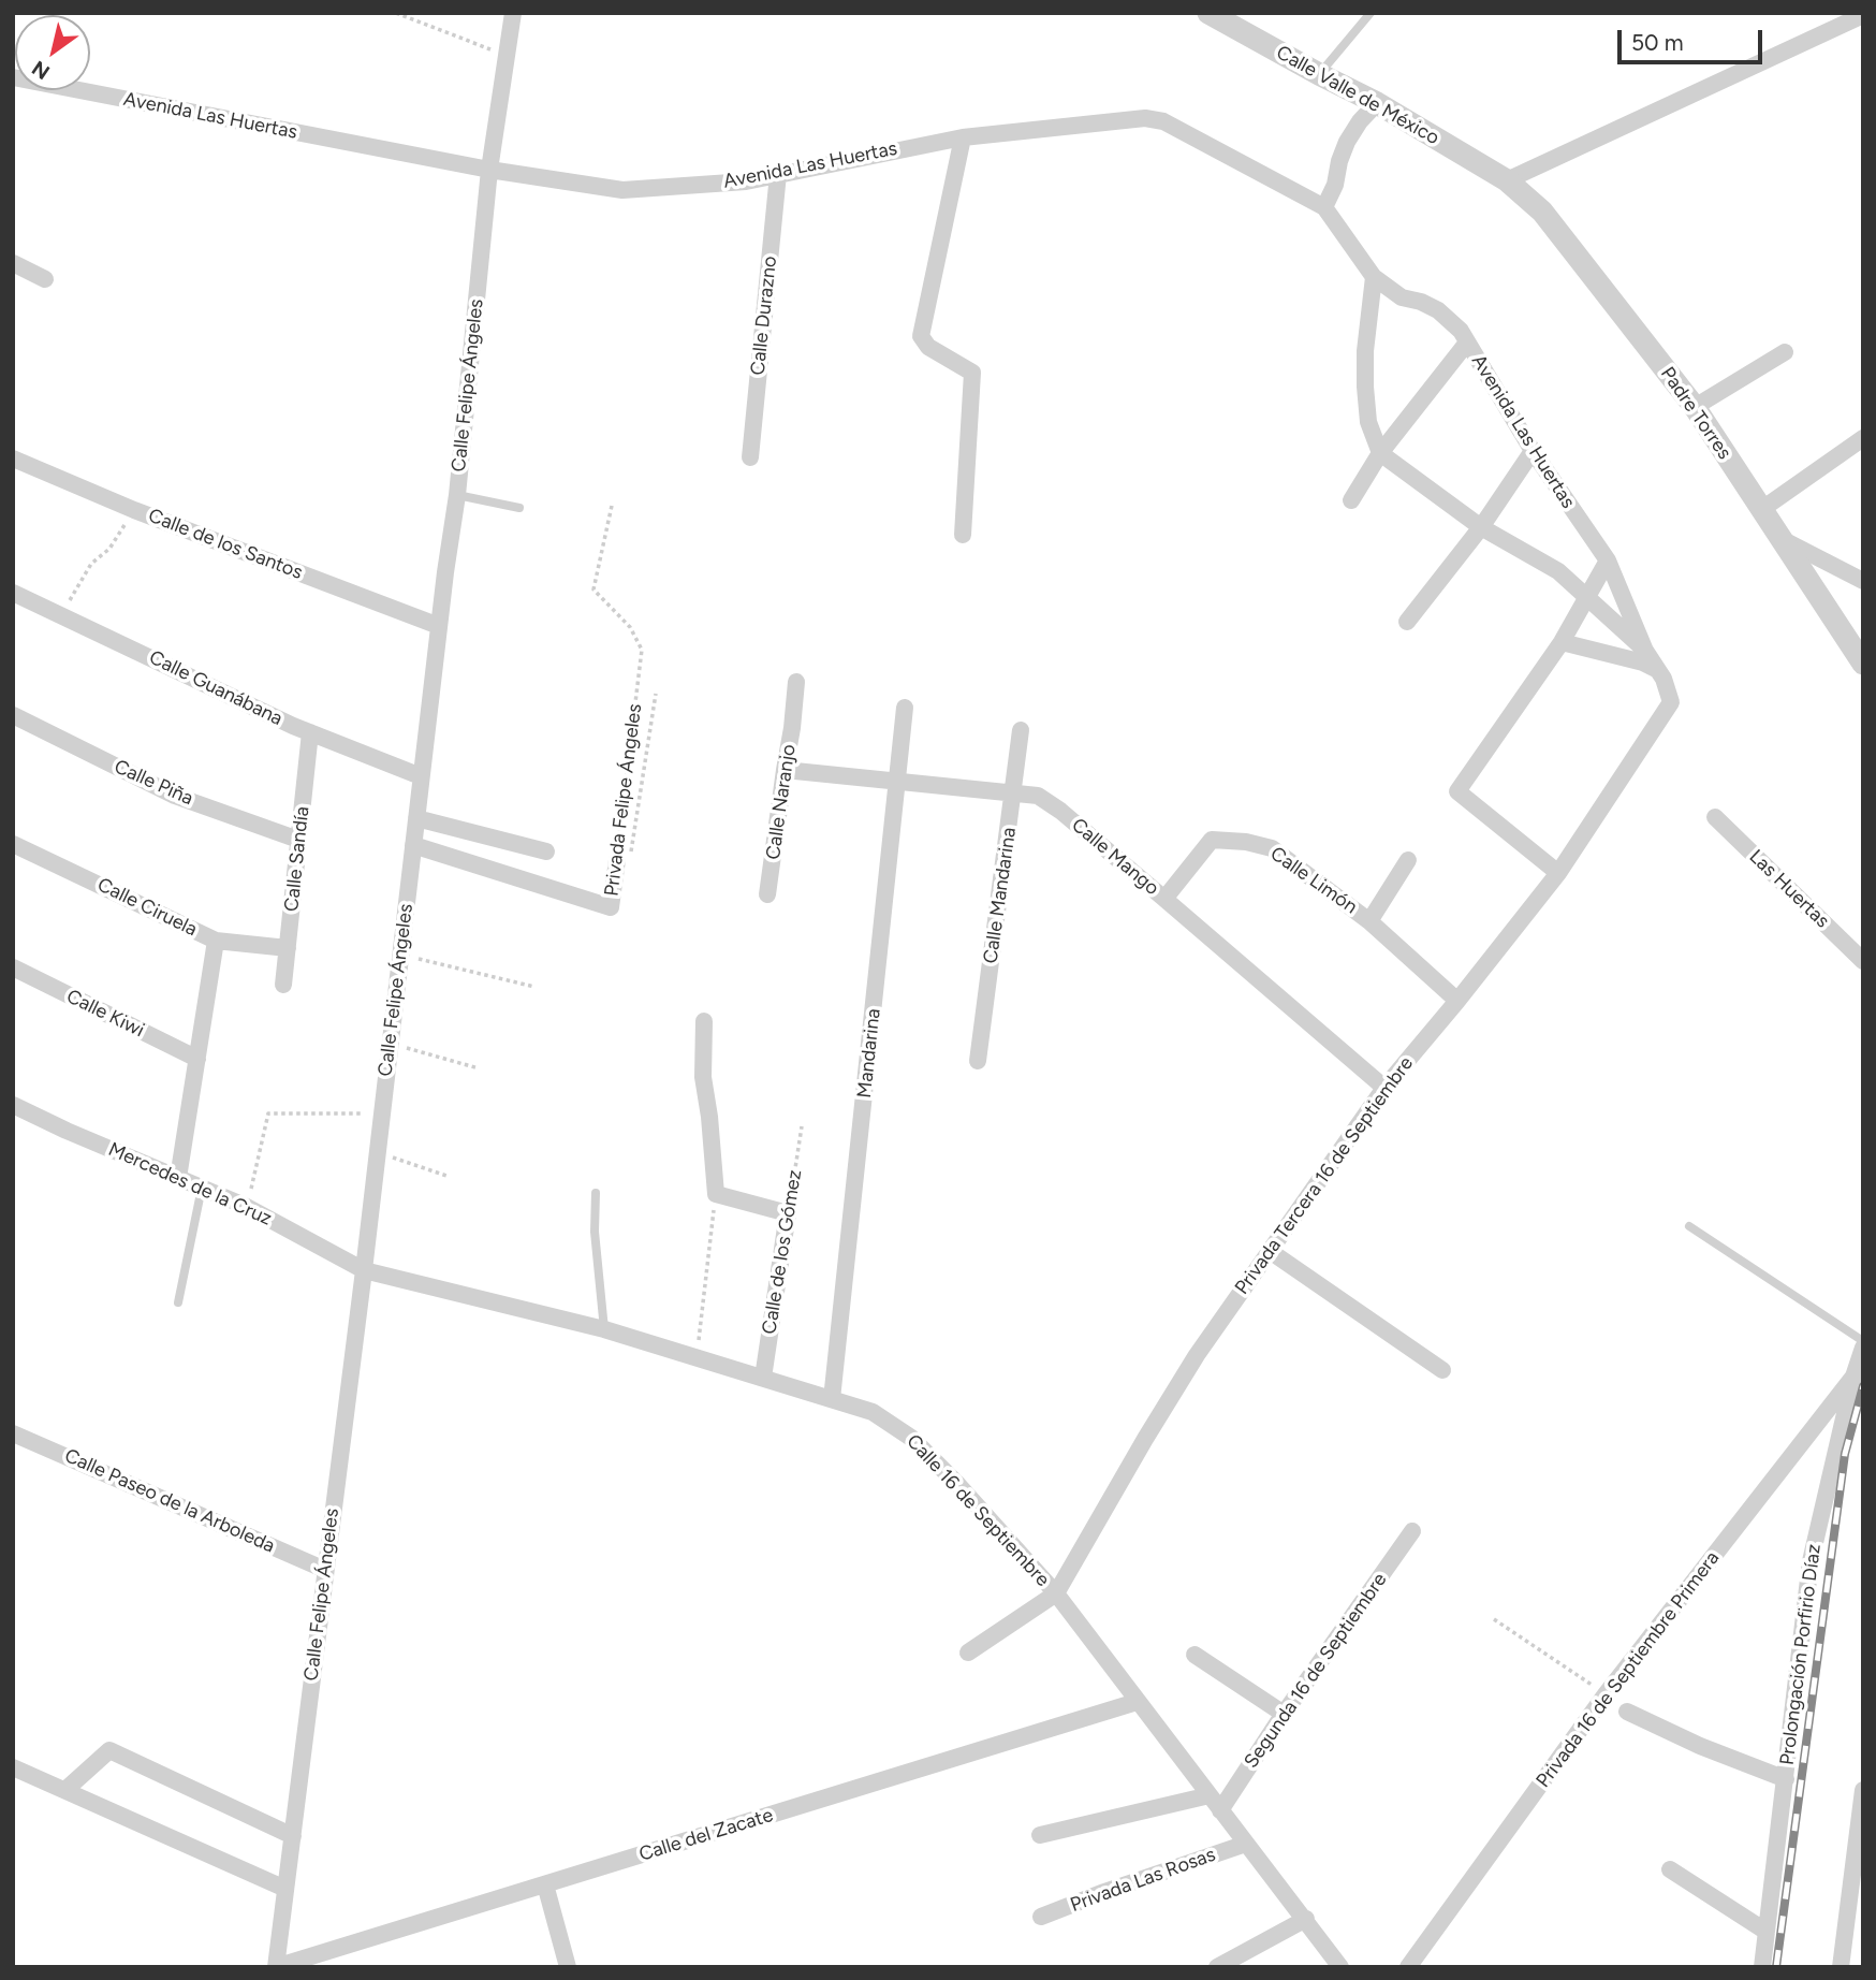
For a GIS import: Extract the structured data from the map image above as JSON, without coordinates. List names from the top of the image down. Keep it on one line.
{"streets":{"street":["Calle Valle de México","Avenida Las Huertas","Calle Durazno","Calle Felipe Ángeles","Padre Torres","Calle de los Santos","Calle Guanábana","Calle Piña","Privada Felipe Ángeles","Calle Naranjo","Calle Mango","Calle Sandía","Calle Limón","Las Huertas","Calle Mandarina","Calle Ciruela","Calle Kiwi","Mandarina","Privada Tercera 16 de Septiembre","Mercedes de la Cruz","Calle de los Gómez","Calle Paseo de la Arboleda","Calle 16 de Septiembre","Prolongación Porfirio Díaz","Privada 16 de Septiembre Primera","Segunda 16 de Septiembre","Calle del Zacate","Privada Las Rosas"]},"crossings":[["Calle Valle de México","Padre Torres"],["Avenida Las Huertas","Calle Durazno"],["Avenida Las Huertas","Calle Felipe Ángeles"],["Avenida Las Huertas","Privada Tercera 16 de Septiembre"],["Calle Felipe Ángeles","Calle de los Santos"],["Calle Felipe Ángeles","Calle Guanábana"],["Calle Felipe Ángeles","Privada Felipe Ángeles"],["Calle Felipe Ángeles","Mercedes de la Cruz"],["Calle Felipe Ángeles","Calle Paseo de la Arboleda"],["Calle Felipe Ángeles","Calle 16 de Septiembre"],["Calle Felipe Ángeles","Calle del Zacate"],["Calle Guanábana","Calle Sandía"],["Calle Piña","Calle Sandía"],["Calle Naranjo","Calle Mango"],["Calle Mango","Calle Limón"],["Calle Mango","Calle Mandarina"],["Calle Mango","Mandarina"],["Calle Mango","Privada Tercera 16 de Septiembre"],["Calle Sandía","Calle Ciruela"],["Calle Limón","Privada Tercera 16 de Septiembre"],["Mandarina","Calle 16 de Septiembre"],["Privada Tercera 16 de Septiembre","Calle 16 de Septiembre"],["Mercedes de la Cruz","Calle 16 de Septiembre"],["Calle de los Gómez","Calle 16 de Septiembre"],["Calle 16 de Septiembre","Segunda 16 de Septiembre"],["Calle 16 de Septiembre","Calle del Zacate"],["Calle 16 de Septiembre","Privada Las Rosas"],["Prolongación Porfirio Díaz","Privada 16 de Septiembre Primera"]],"scale_bar":"50 m","north":"bottom left"}
